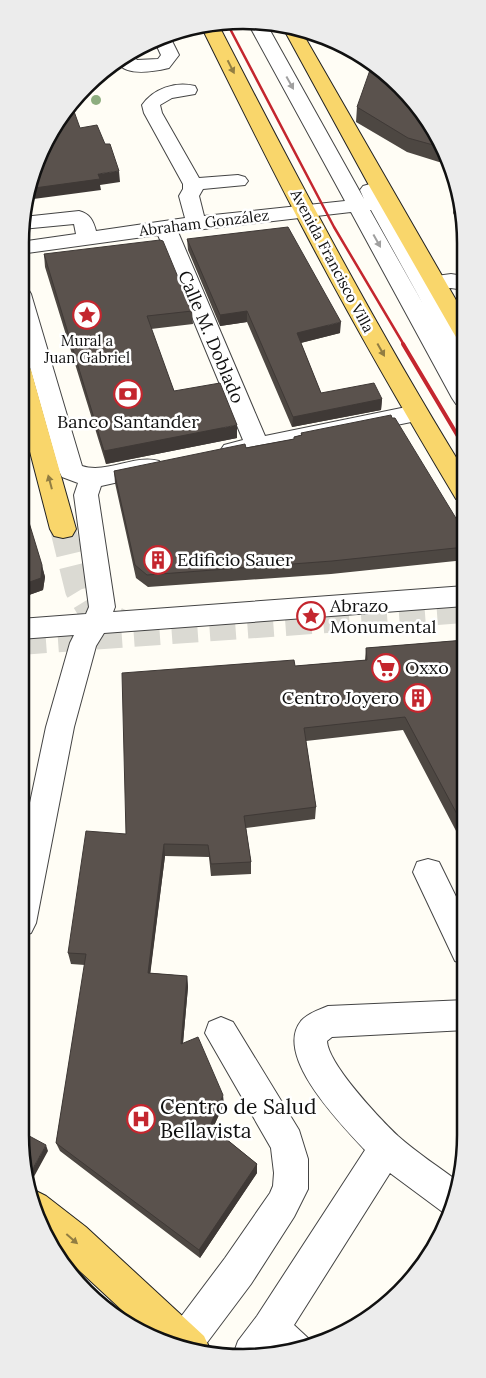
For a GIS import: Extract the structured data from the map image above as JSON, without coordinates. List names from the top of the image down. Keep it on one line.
{"streets":{"main road":["Avenida Francisco Villa"],"street":["Abraham González","Calle M. Doblado"]},"crossings":[["Abraham González","Avenida Francisco Villa"],["Abraham González","Calle M. Doblado"]],"places":{"place":["Mural a Juan Gabriel","Abrazo Monumental"],"bank":["Banco Santander"],"building":["Edificio Sauer","Centro Joyero"],"supermarket":["Oxxo"],"hospital":["Centro de Salud Bellavista"]}}
